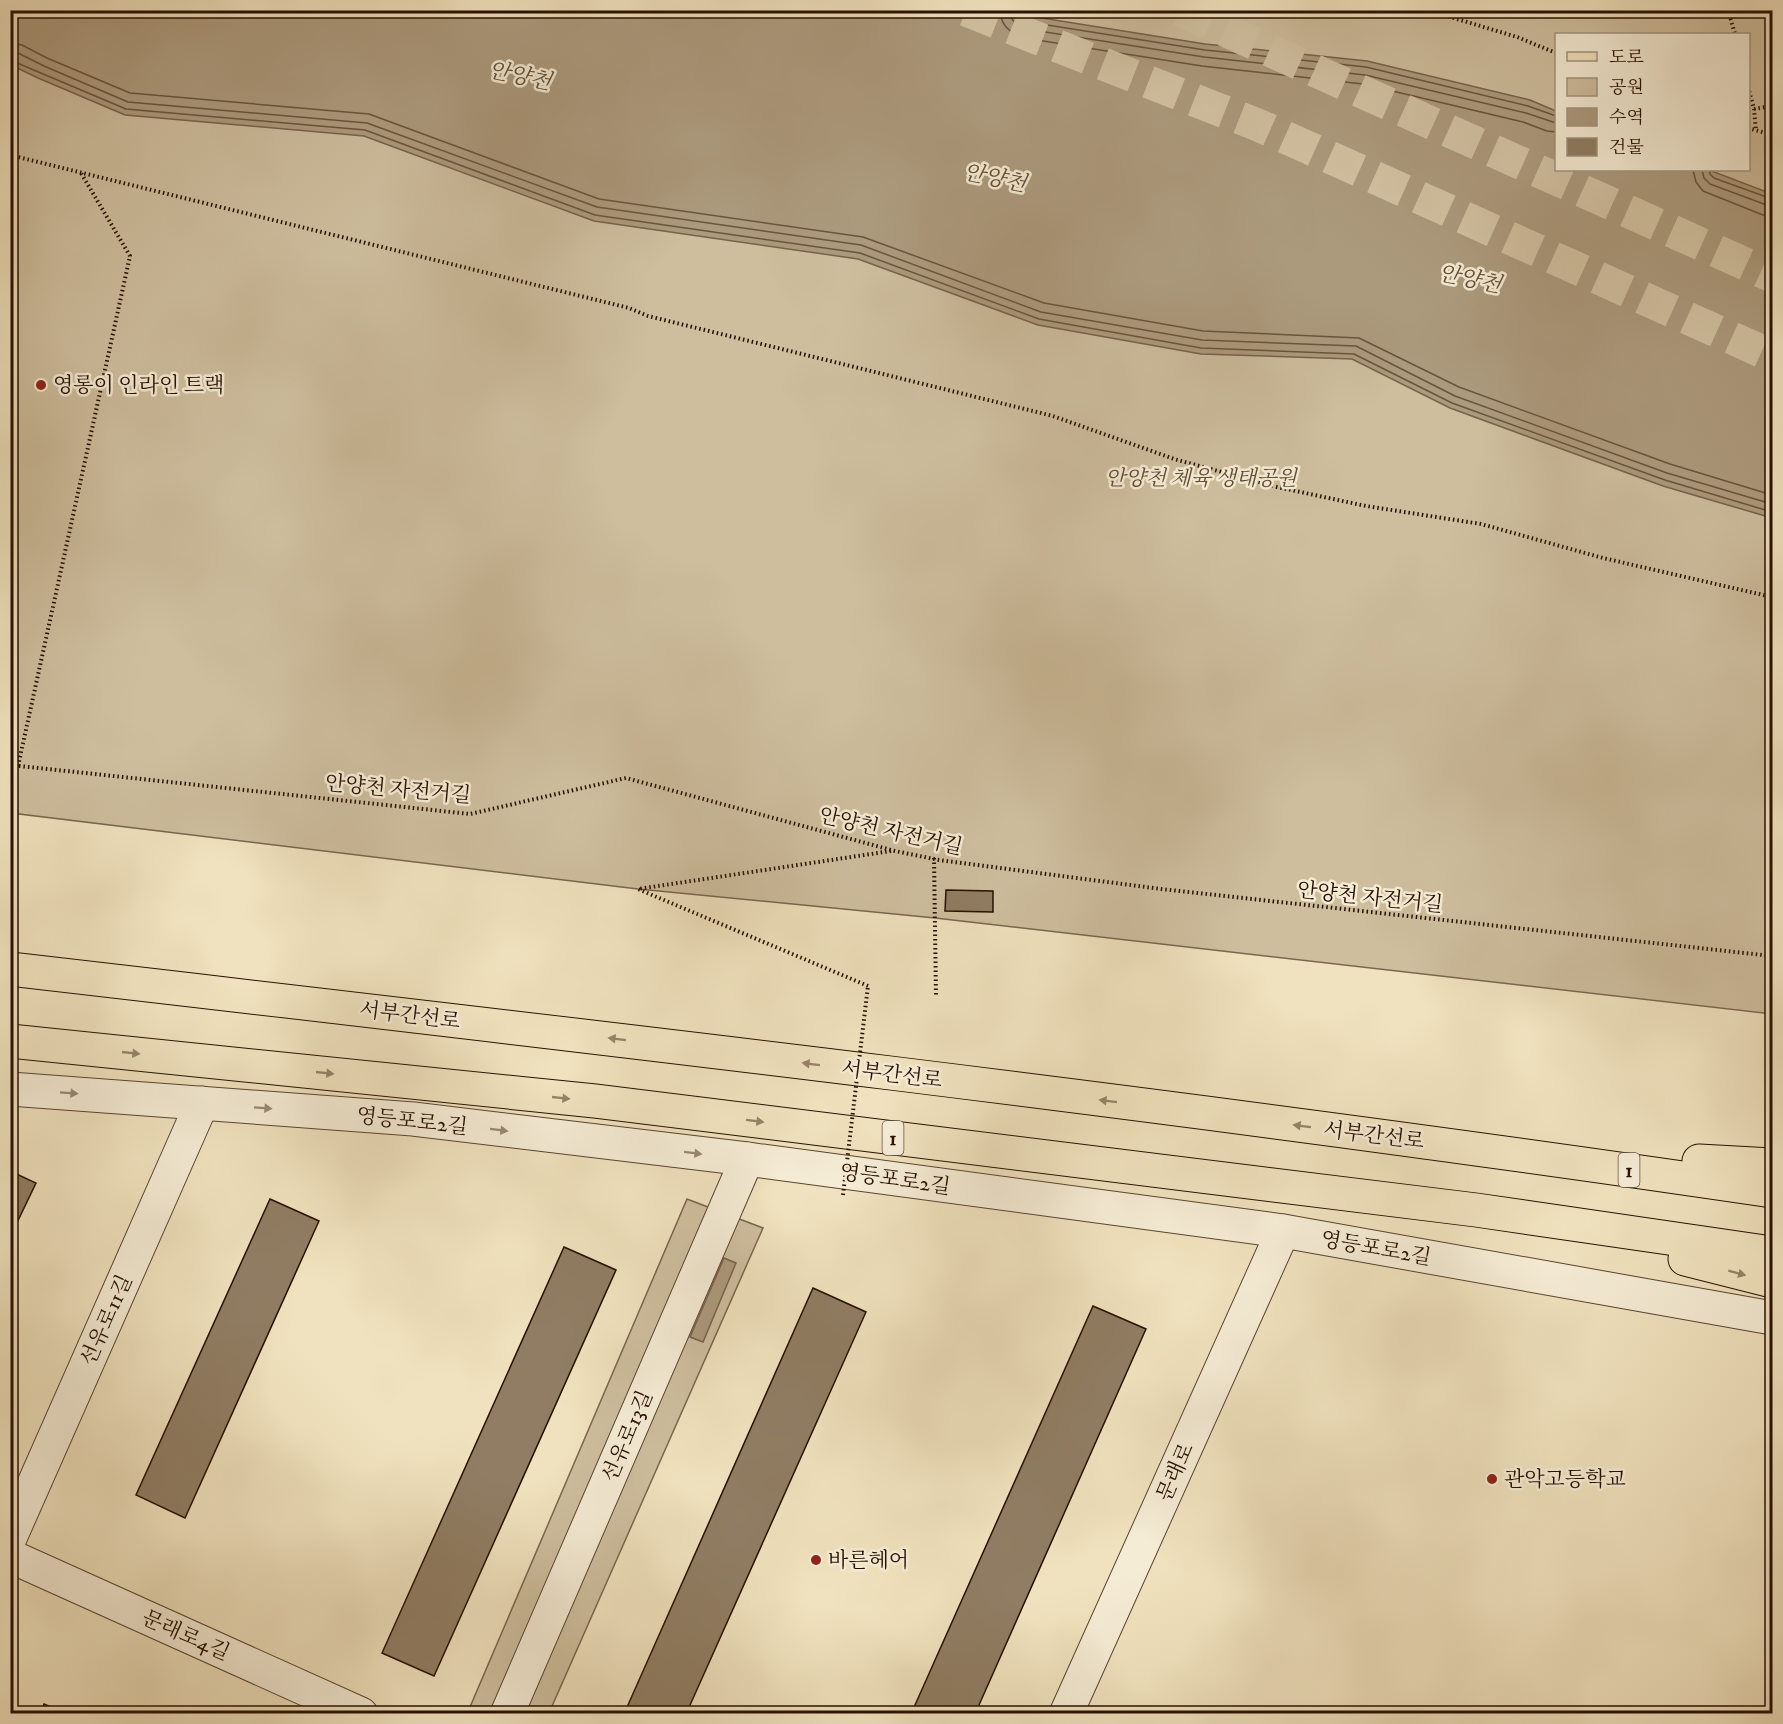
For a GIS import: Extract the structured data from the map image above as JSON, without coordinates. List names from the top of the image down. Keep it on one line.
{"streets":{"main road":["서부간선로","1"],"street":["영등포로2길","선유로11길","선유로13길","문래로","문래로4길"],"path":["안양천 자전거길"]},"crossings":[["영등포로2길","선유로11길"],["영등포로2길","선유로13길"],["영등포로2길","문래로"]],"one_way":["영등포로2길"],"water":["안양천"],"parks":["안양천 체육 생태공원"],"places":["영롱이 인라인 트랙","관악고등학교","바른헤어"],"legend":["도로","공원","수역","건물"]}
